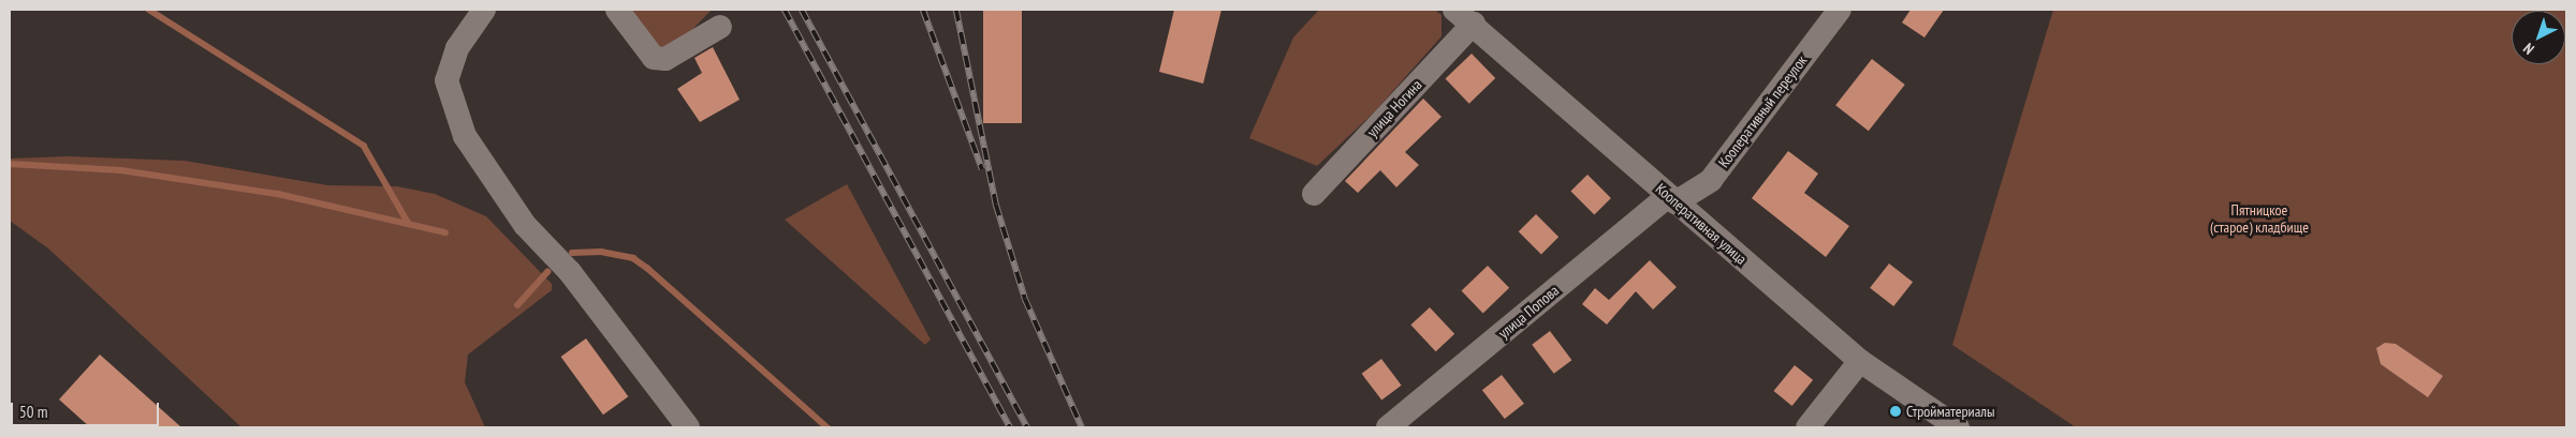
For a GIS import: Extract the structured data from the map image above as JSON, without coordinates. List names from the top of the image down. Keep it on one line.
{"streets":{"street":["улица Ногина","Кооперативный переулок","Кооперативная улица","улица Попова"]},"crossings":[["улица Ногина","Кооперативная улица"],["Кооперативный переулок","Кооперативная улица"],["Кооперативный переулок","улица Попова"],["Кооперативная улица","улица Попова"]],"parks":["Пятницкое (старое) кладбище"],"places":["Стройматериалы"],"scale_bar":"50 m","north":"bottom left"}
